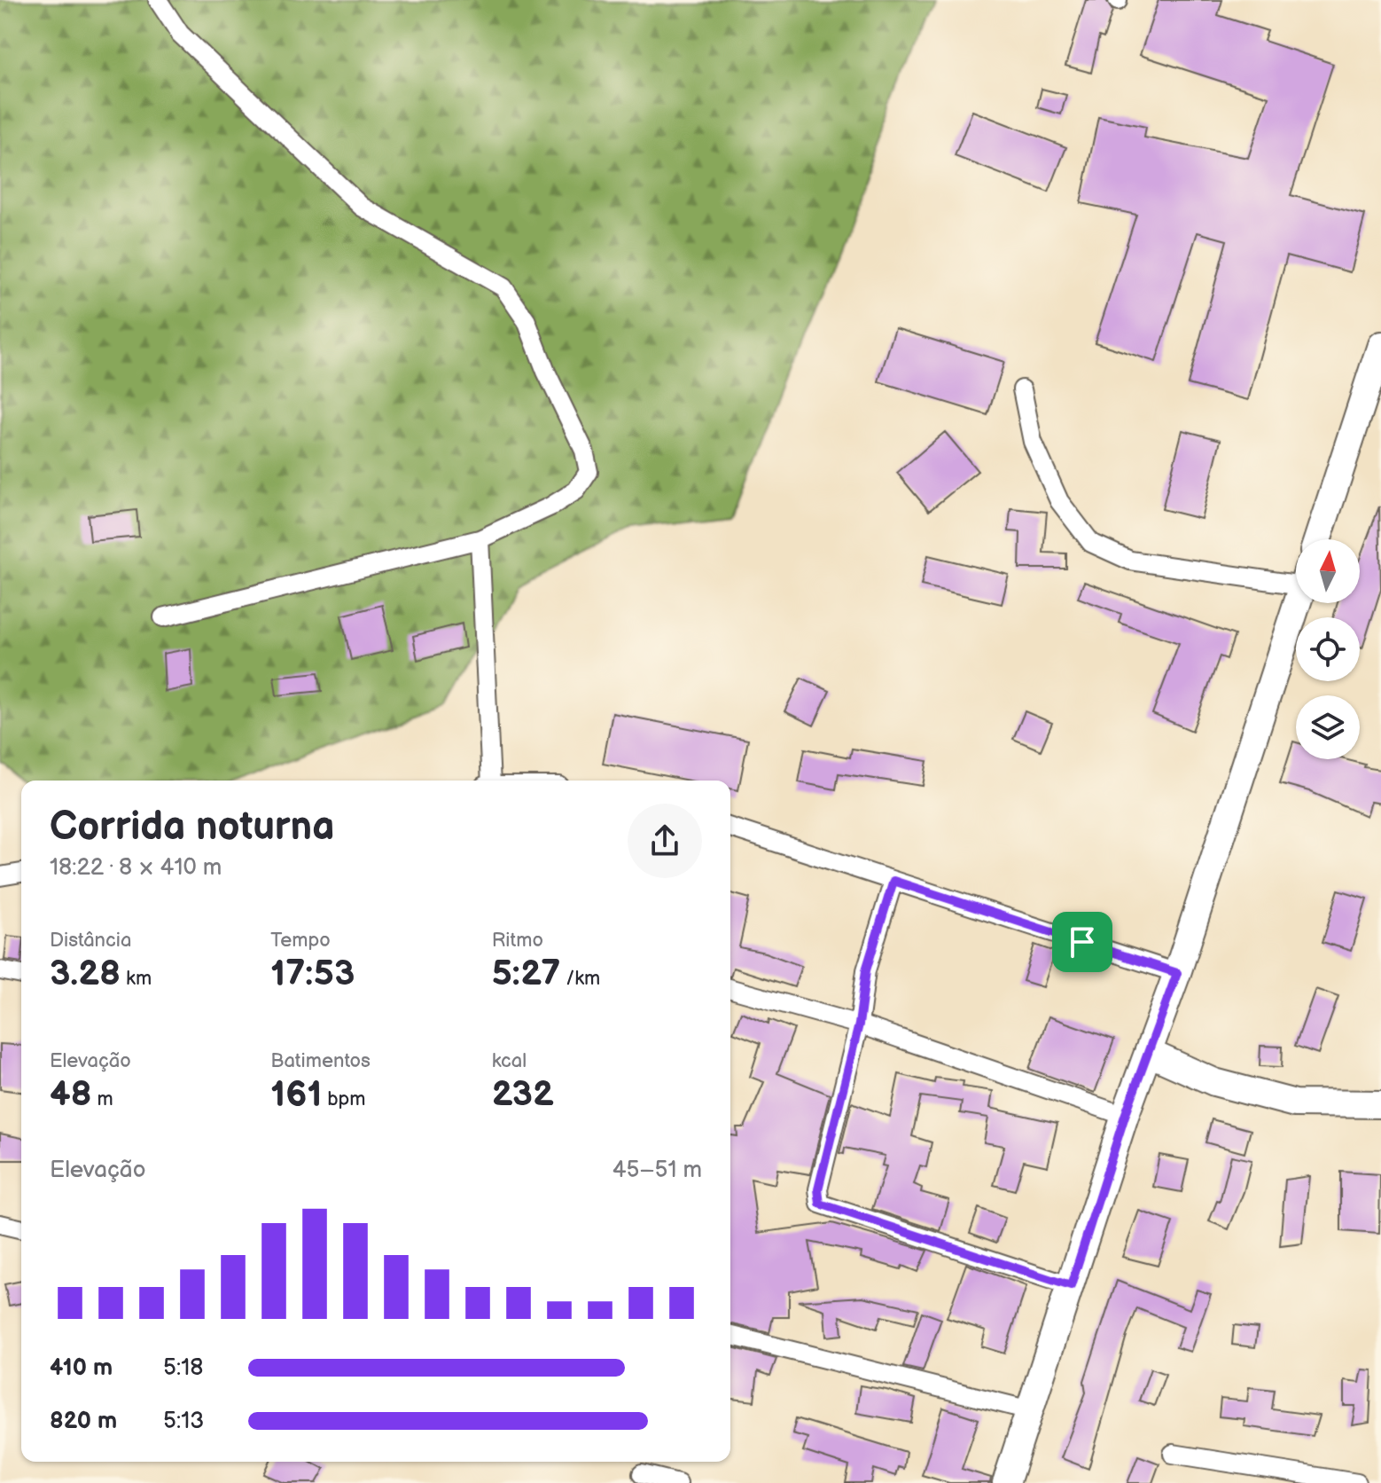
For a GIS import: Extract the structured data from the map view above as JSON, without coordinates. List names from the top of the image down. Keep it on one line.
{"north":"top","page":{"heading":["Corrida noturna","18:22 · 8 × 410 m"],"stats":[["Distância","3.28 km"],["Tempo","17:53"],["Ritmo","5:27 /km"],["Elevação","48 m"],["Batimentos","161 bpm"],["kcal","232"]],"chart":["Elevação","45–51 m"],"list":[{"name":"410 m","note":"5:18"},{"name":"820 m","note":"5:13"}]}}
